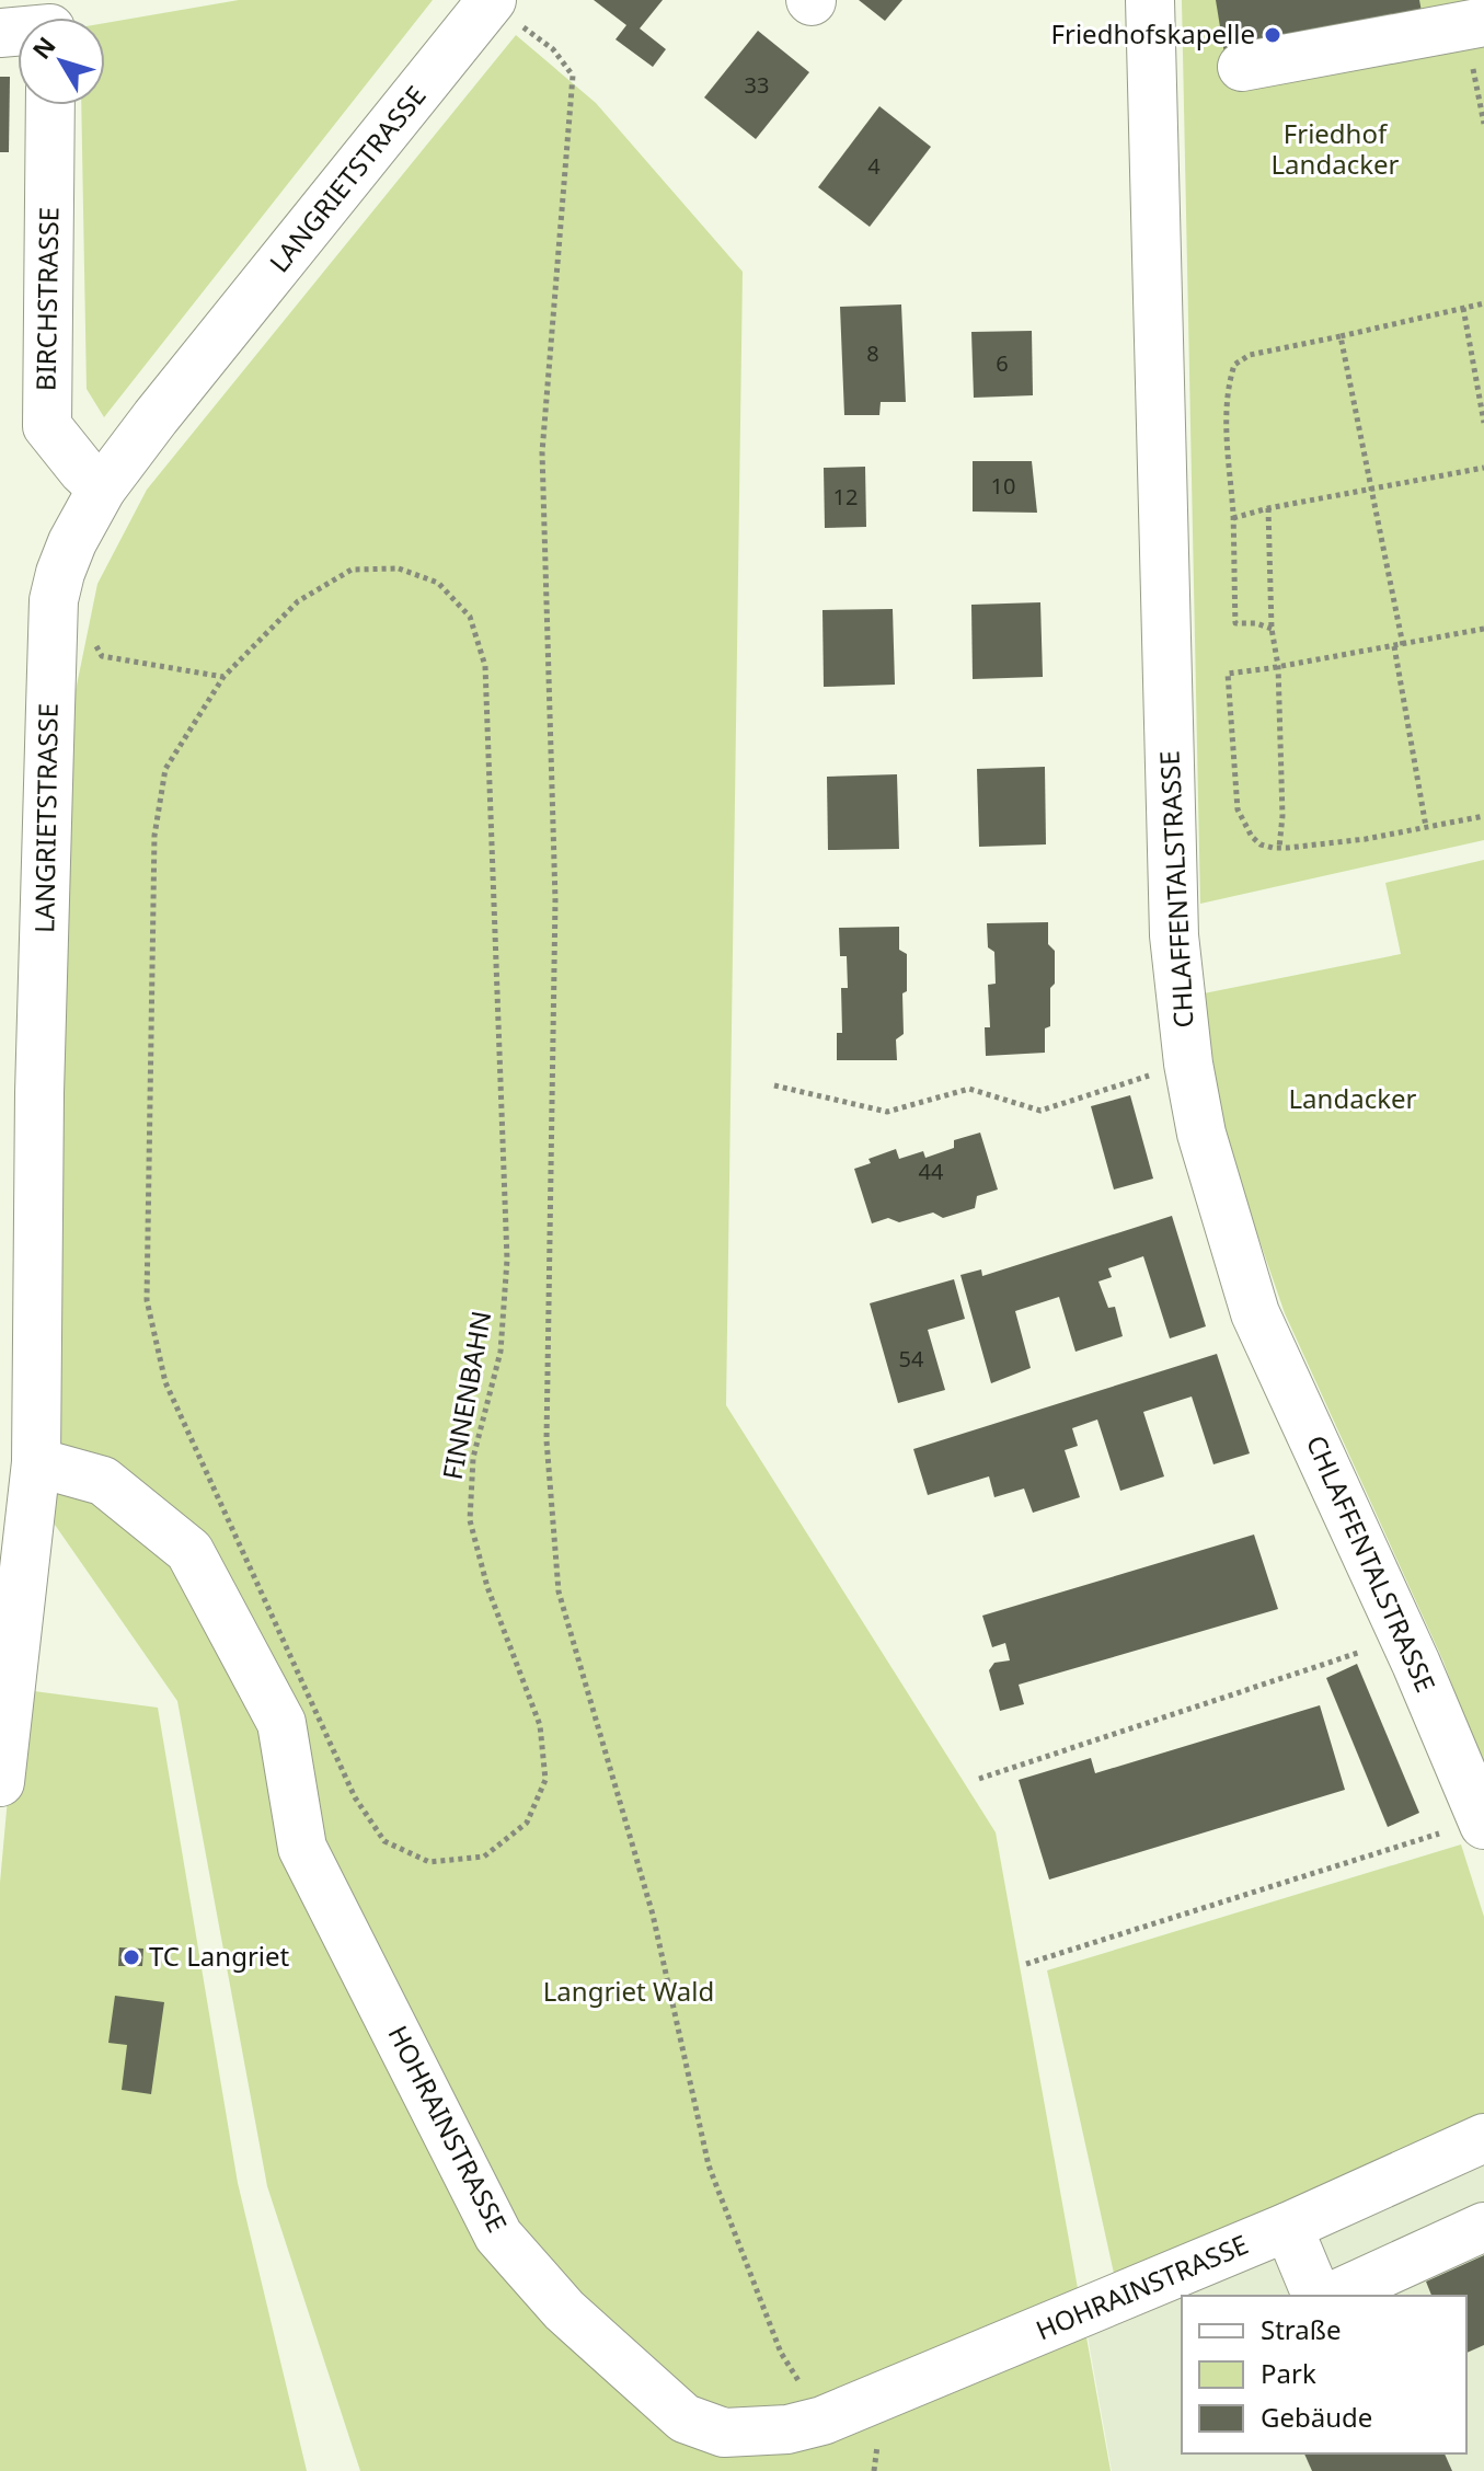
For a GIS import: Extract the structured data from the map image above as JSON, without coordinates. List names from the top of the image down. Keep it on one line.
{"streets":{"street":["LANGRIETSTRASSE","BIRCHSTRASSE","CHLAFFENTALSTRASSE","HOHRAINSTRASSE"],"path":["FINNENBAHN"]},"crossings":[["LANGRIETSTRASSE","BIRCHSTRASSE"],["LANGRIETSTRASSE","HOHRAINSTRASSE"]],"parks":["Friedhof Landacker","Landacker","Langriet Wald"],"places":["Friedhofskapelle","TC Langriet"],"house_numbers":["33","4","8","6","10","12","44","54"],"legend":["Straße","Park","Gebäude"],"north":"top left"}
